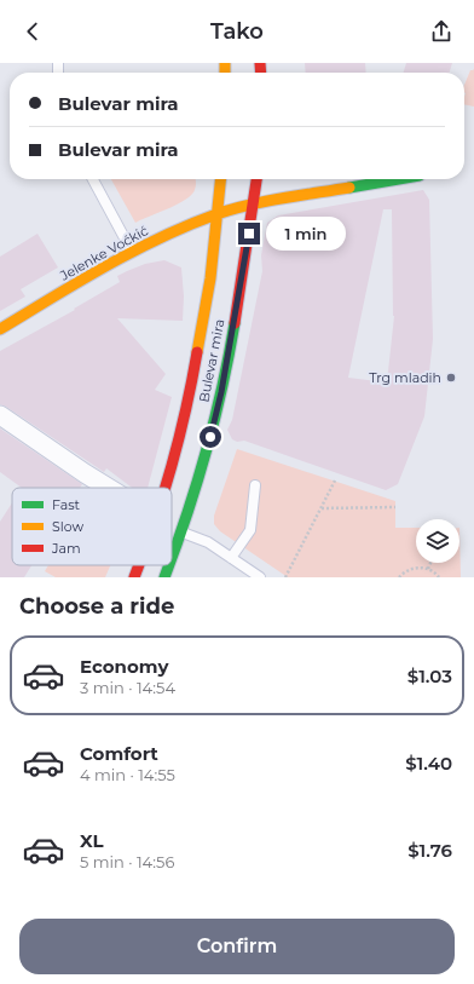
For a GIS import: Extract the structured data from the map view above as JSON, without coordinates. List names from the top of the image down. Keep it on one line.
{"streets":{"main road":["Jelenke Voćkić","Bulevar mira"]},"crossings":[["Jelenke Voćkić","Bulevar mira"]],"places":["Trg mladih"],"legend":["Fast","Slow","Jam"],"page":{"header":"Tako","banner":["Bulevar mira","Bulevar mira"],"bubble":"1 min","heading":"Choose a ride","list":[{"name":"Economy","note":"3 min · 14:54","value":"$1.03"},{"name":"Comfort","note":"4 min · 14:55","value":"$1.40"},{"name":"XL","note":"5 min · 14:56","value":"$1.76"}],"buttons":"Confirm"}}
